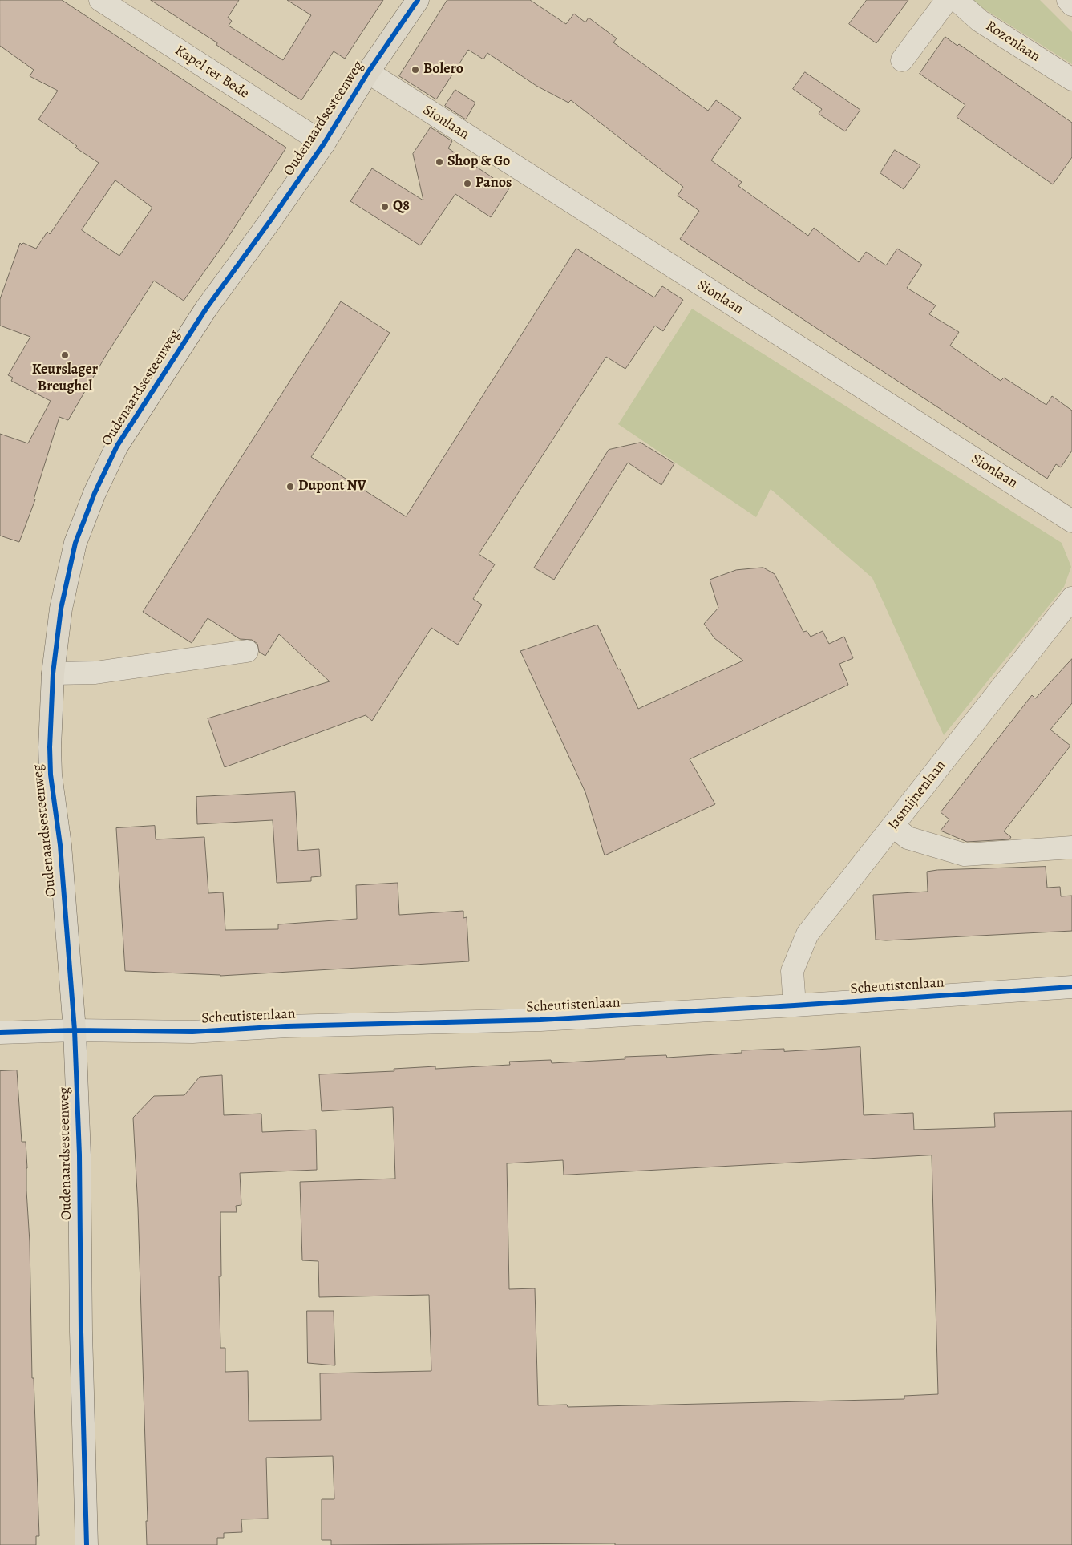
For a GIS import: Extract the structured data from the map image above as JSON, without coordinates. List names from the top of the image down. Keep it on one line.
{"streets":{"main road":["Oudenaardsesteenweg"],"street":["Rozenlaan","Kapel ter Bede","Sionlaan","Jasmijnenlaan","Scheutistenlaan"]},"crossings":[["Kapel ter Bede","Oudenaardsesteenweg"],["Oudenaardsesteenweg","Sionlaan"],["Oudenaardsesteenweg","Scheutistenlaan"],["Jasmijnenlaan","Scheutistenlaan"]],"places":["Bolero","Shop & Go","Panos","Q8","Keurslager Breughel","Dupont NV"]}
